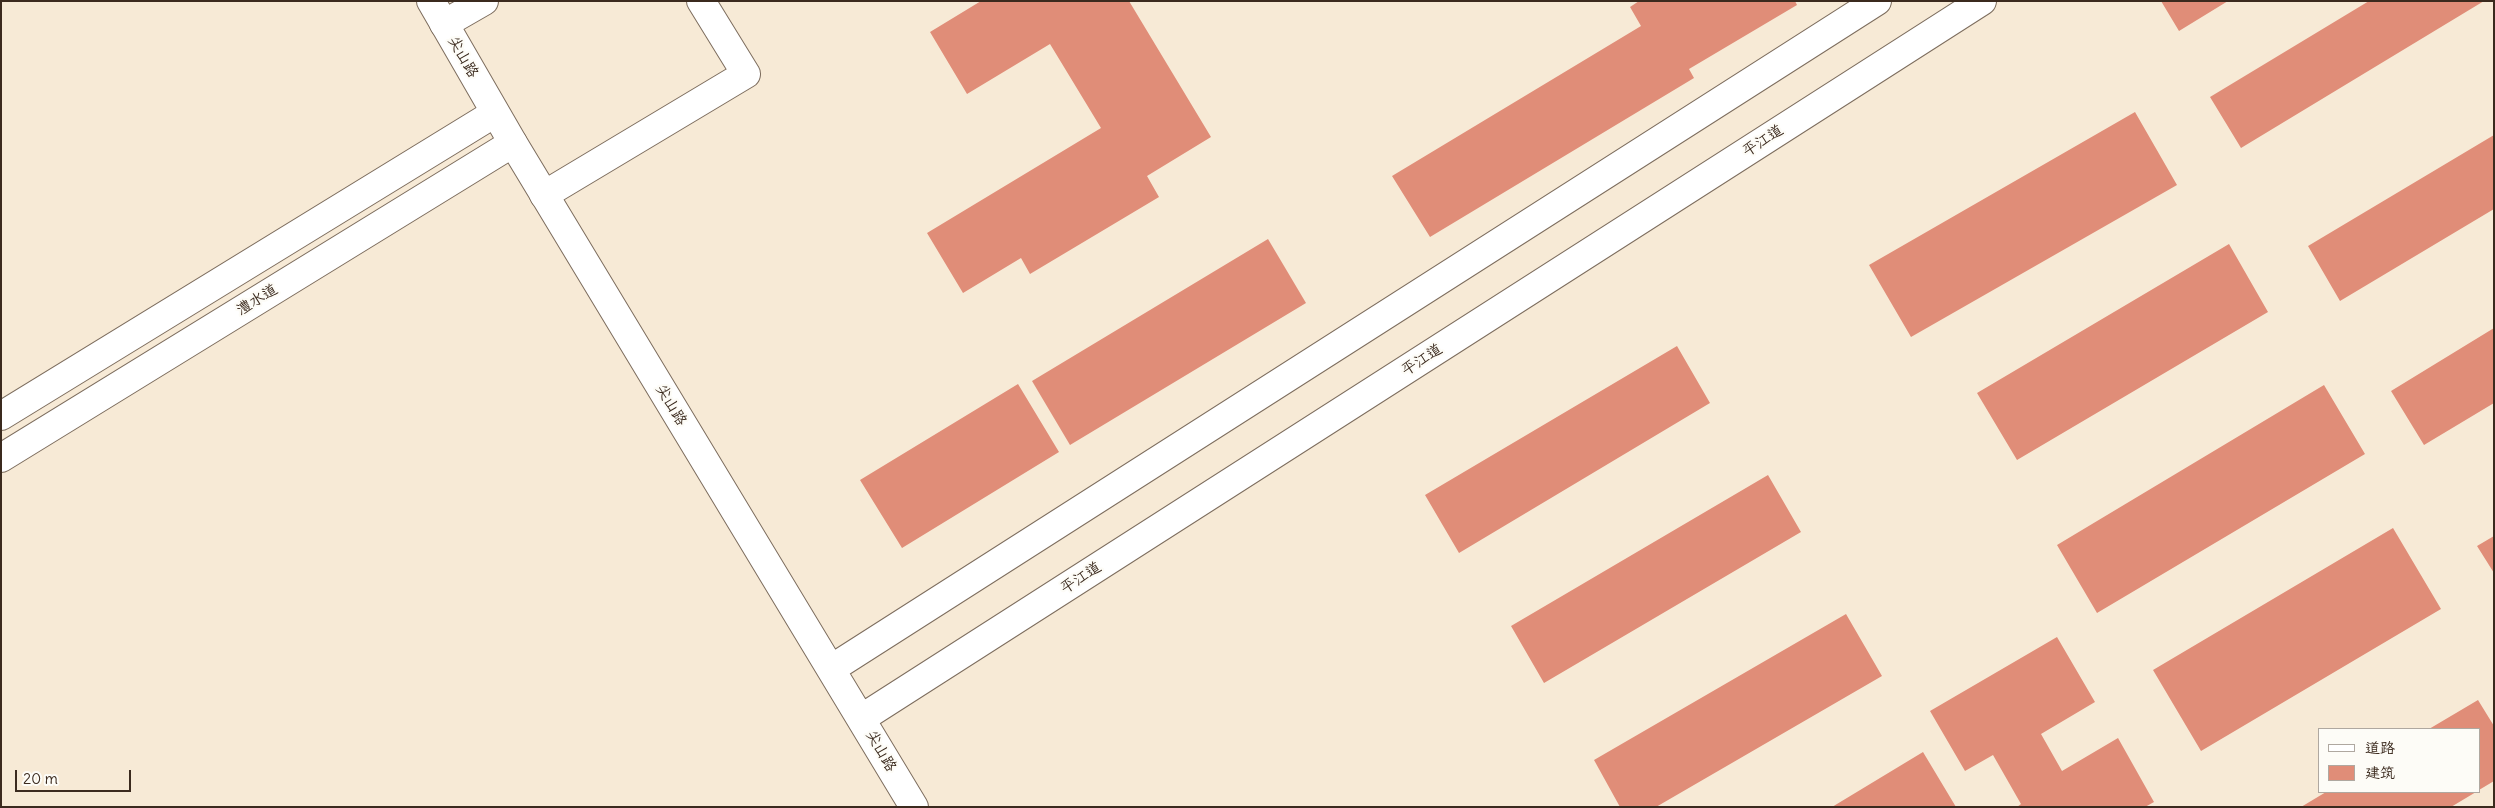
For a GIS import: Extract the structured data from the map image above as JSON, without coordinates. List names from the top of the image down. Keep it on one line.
{"streets":{"main road":["尖山路","平江道","澧水道"]},"crossings":[["尖山路","平江道"],["尖山路","澧水道"]],"legend":["道路","建筑"],"scale_bar":"20 m"}
